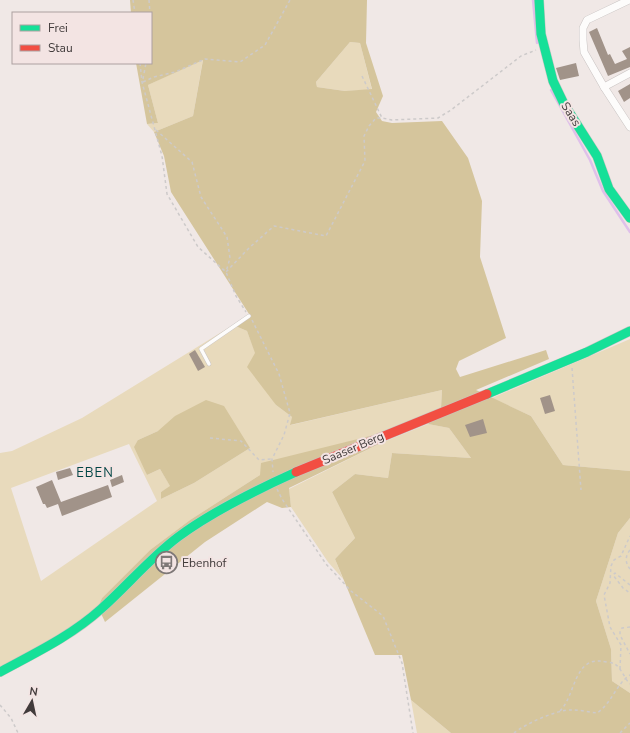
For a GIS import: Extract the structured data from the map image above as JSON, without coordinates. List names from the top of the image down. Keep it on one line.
{"streets":{"street":["Saas","Saaser Berg"]},"districts":["EBEN"],"places":{"bus stop":["Ebenhof"]},"legend":["Frei","Stau"],"north":"top"}
